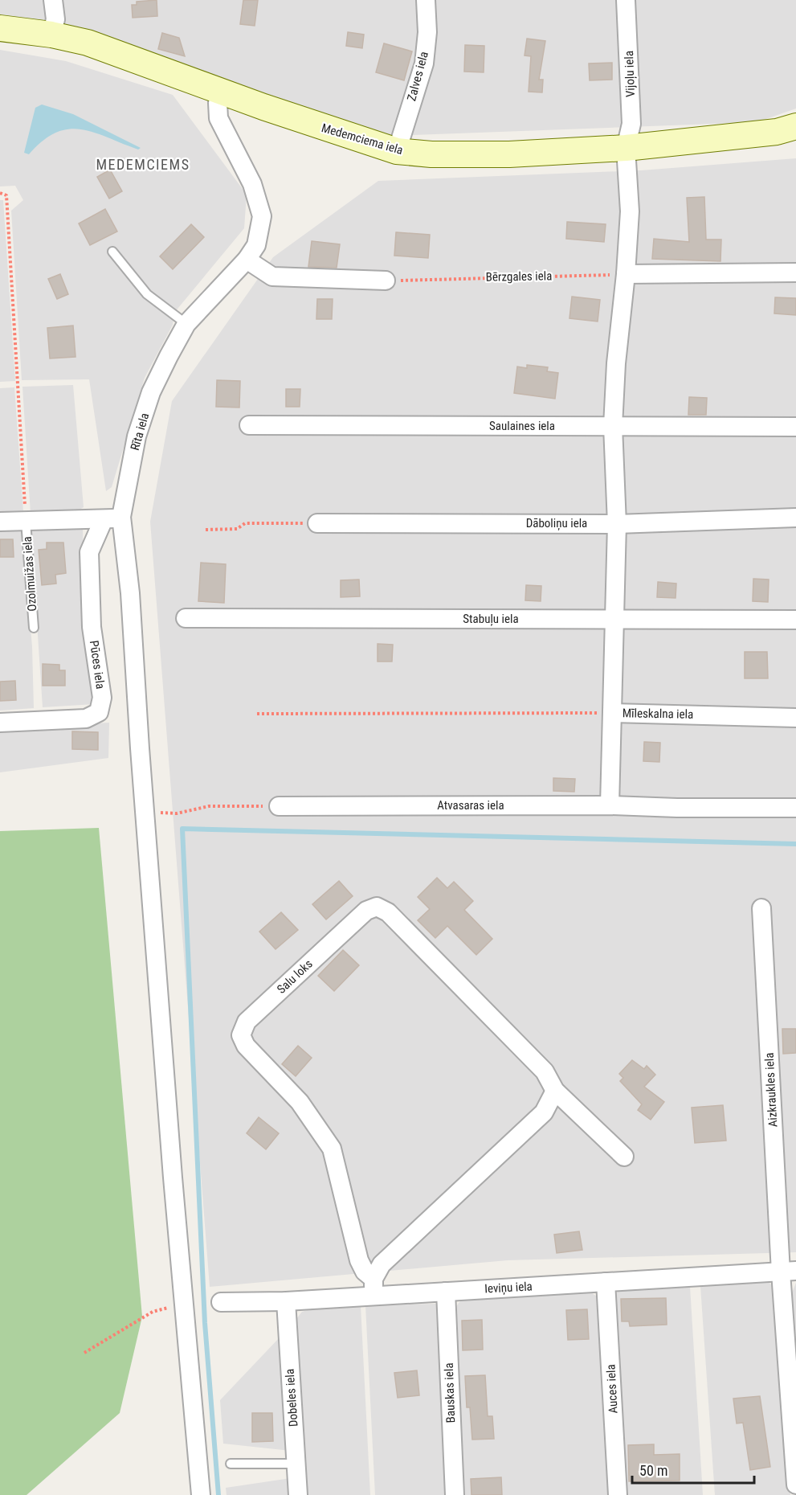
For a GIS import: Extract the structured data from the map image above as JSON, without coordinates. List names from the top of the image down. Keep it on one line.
{"streets":{"street":["Vijoļu iela","Zalves iela","Medemciema iela","Saulaines iela","Rīta iela","Dāboliņu iela","Ozolmuižas iela","Stabuļu iela","Pūces iela","Mīleskalna iela","Atvasaras iela","Salu loks","Aizkraukles iela","Ieviņu iela","Auces iela","Bauskas iela","Dobeles iela"],"path":["Bērzgales iela"]},"crossings":[["Vijoļu iela","Medemciema iela"],["Vijoļu iela","Bērzgales iela"],["Vijoļu iela","Saulaines iela"],["Vijoļu iela","Dāboliņu iela"],["Vijoļu iela","Stabuļu iela"],["Vijoļu iela","Mīleskalna iela"],["Zalves iela","Medemciema iela"],["Medemciema iela","Rīta iela"],["Rīta iela","Ozolmuižas iela"],["Rīta iela","Pūces iela"],["Ozolmuižas iela","Pūces iela"],["Mīleskalna iela","Atvasaras iela"],["Salu loks","Ieviņu iela"],["Aizkraukles iela","Ieviņu iela"],["Ieviņu iela","Auces iela"],["Ieviņu iela","Bauskas iela"],["Ieviņu iela","Dobeles iela"]],"districts":["MEDEMCIEMS"],"scale_bar":"50 m"}
